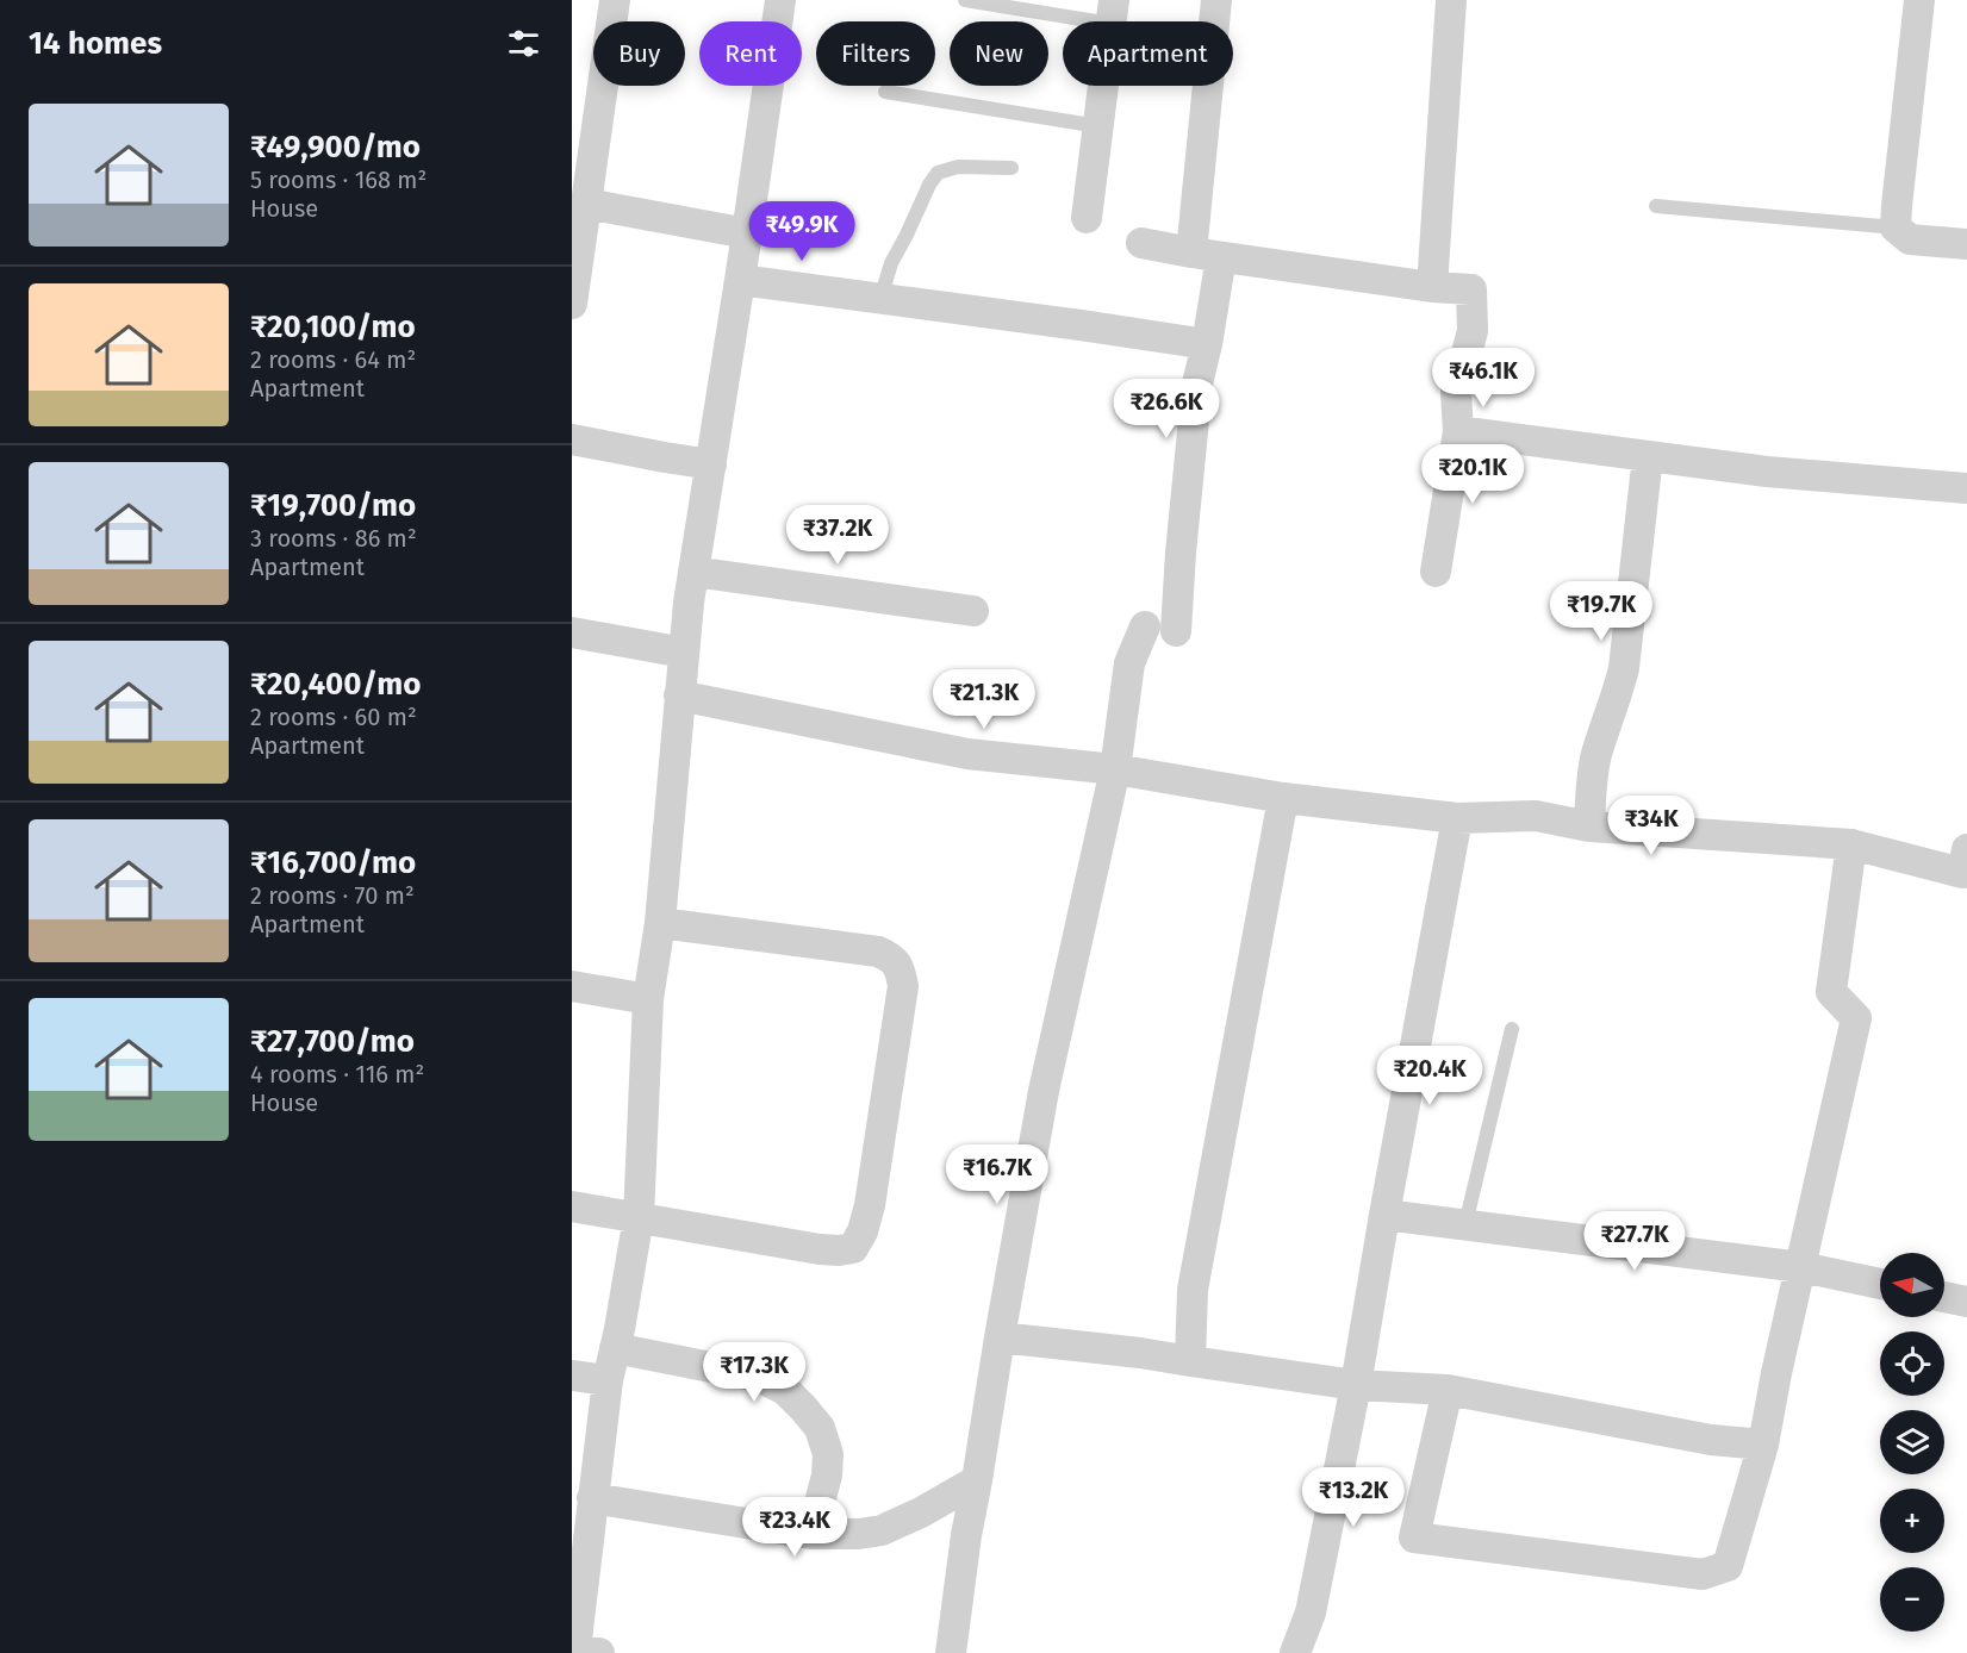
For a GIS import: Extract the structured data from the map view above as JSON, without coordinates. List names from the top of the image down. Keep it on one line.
{"north":"left","page":{"heading":"14 homes","chip":["Buy","Rent","Filters","New","Apartment"],"list":[{"name":"₹49,900/mo","note":"5 rooms · 168 m² · House"},{"name":"₹20,100/mo","note":"2 rooms · 64 m² · Apartment"},{"name":"₹19,700/mo","note":"3 rooms · 86 m² · Apartment"},{"name":"₹20,400/mo","note":"2 rooms · 60 m² · Apartment"},{"name":"₹16,700/mo","note":"2 rooms · 70 m² · Apartment"},{"name":"₹27,700/mo","note":"4 rooms · 116 m² · House"}],"price":["₹49.9K","₹46.1K","₹26.6K","₹20.1K","₹37.2K","₹19.7K","₹21.3K","₹34K","₹20.4K","₹16.7K","₹27.7K","₹17.3K","₹13.2K","₹23.4K"],"map_buttons":["+","−"]}}
